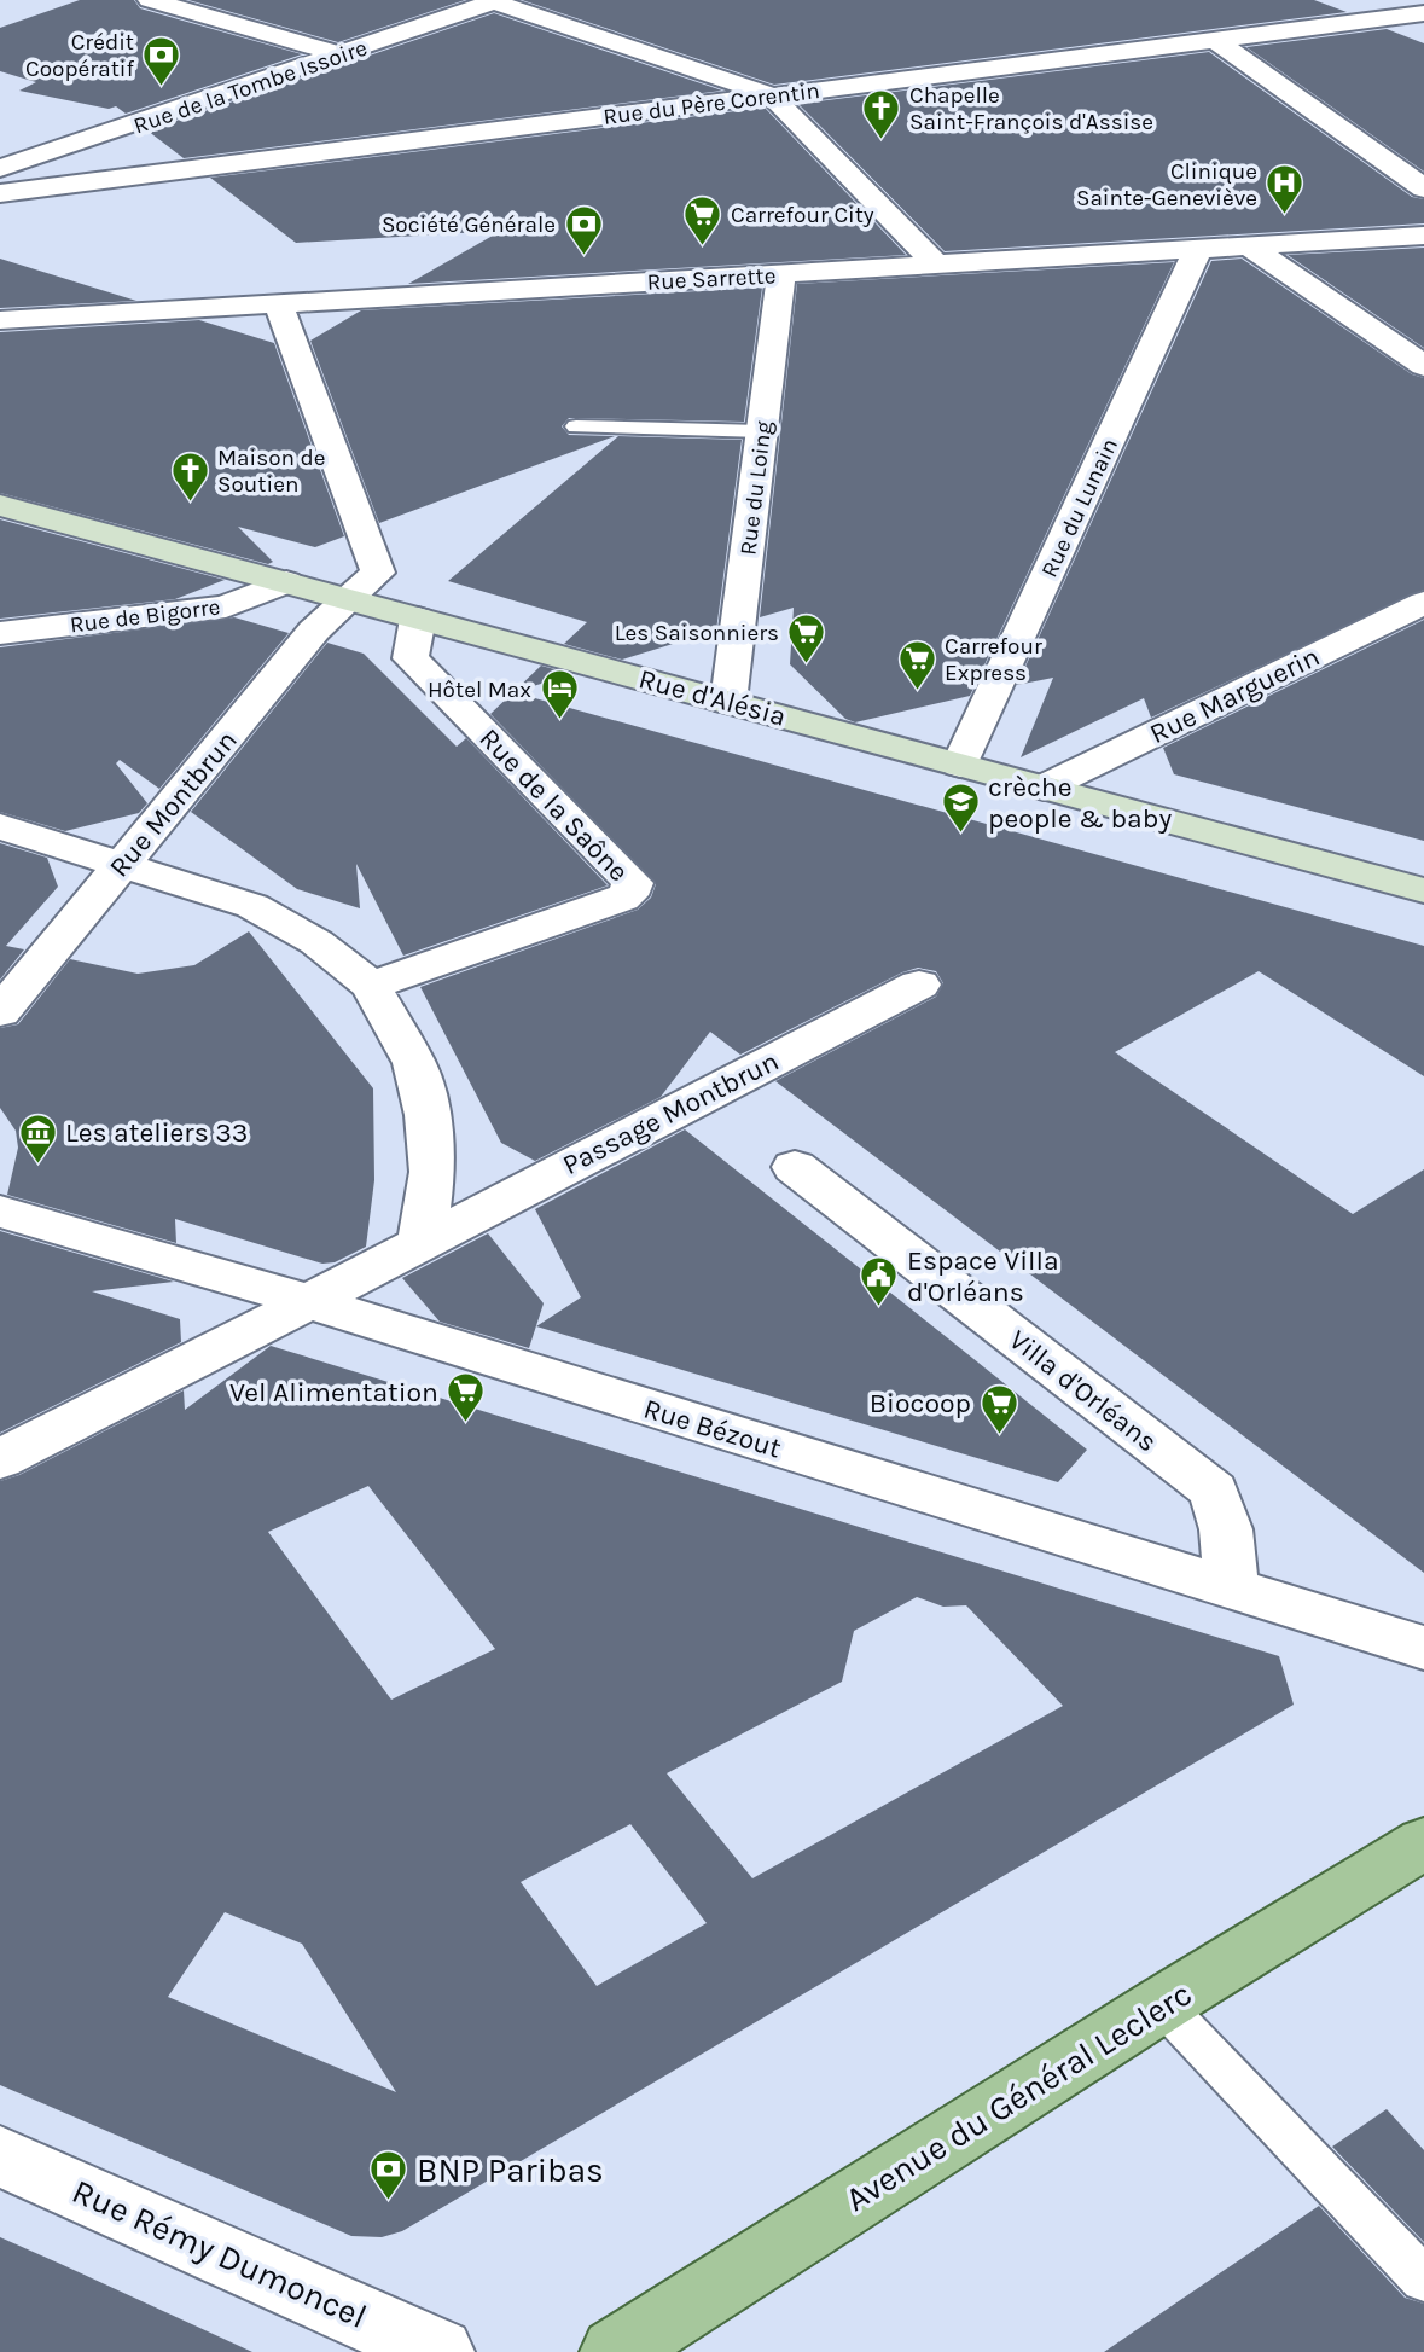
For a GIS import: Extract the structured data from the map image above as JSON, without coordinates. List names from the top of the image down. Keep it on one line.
{"streets":{"main road":["Rue d'Alésia","Avenue du Général Leclerc"],"street":["Rue de la Tombe Issoire","Rue du Père Corentin","Rue Sarrette","Rue du Loing","Rue du Lunain","Rue de Bigorre","Rue Marguerin","Rue Montbrun","Rue de la Saône","Passage Montbrun","Villa d'Orléans","Rue Bézout","Rue Rémy Dumoncel"]},"crossings":[["Rue Sarrette","Rue du Loing"],["Rue Sarrette","Rue du Lunain"],["Rue Sarrette","Rue Montbrun"],["Rue du Loing","Rue d'Alésia"],["Rue du Lunain","Rue d'Alésia"],["Rue de Bigorre","Rue d'Alésia"],["Rue Marguerin","Rue d'Alésia"],["Rue d'Alésia","Rue Montbrun"],["Rue d'Alésia","Rue de la Saône"],["Passage Montbrun","Rue Bézout"],["Villa d'Orléans","Rue Bézout"]],"places":{"bank":["Crédit Coopératif","Société Générale","BNP Paribas"],"church":["Chapelle Saint-François d'Assise","Maison de Soutien"],"hospital":["Clinique Sainte-Geneviève"],"supermarket":["Carrefour City","Les Saisonniers","Carrefour Express","Vel Alimentation","Biocoop"],"hotel":["Hôtel Max"],"school or university":["crèche people & baby"],"museum":["Les ateliers 33"],"public building":["Espace Villa d'Orléans"]}}
